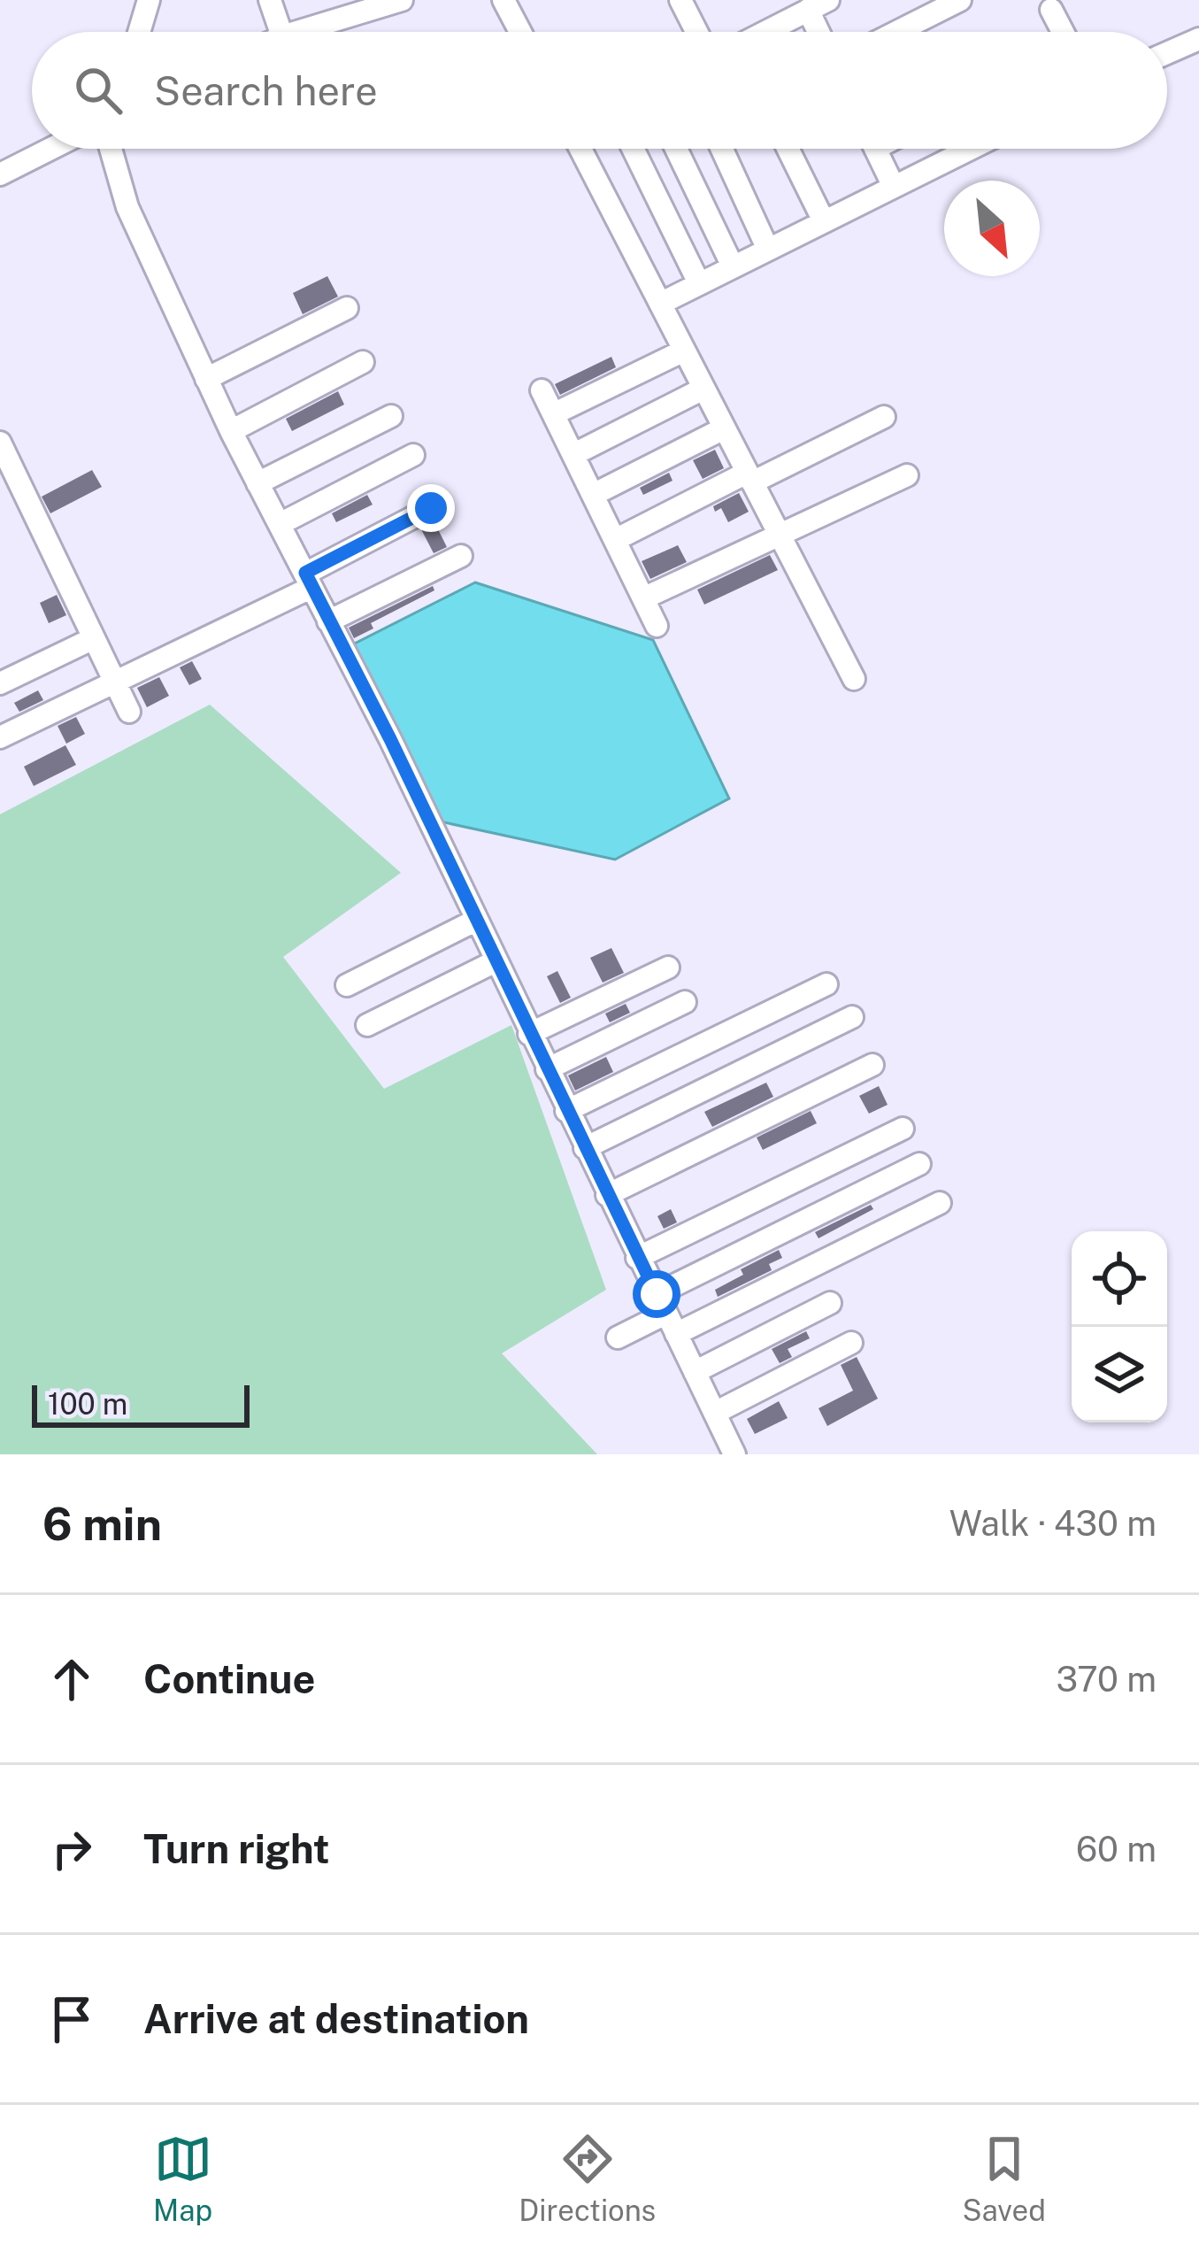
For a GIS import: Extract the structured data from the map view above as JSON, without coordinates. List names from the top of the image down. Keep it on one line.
{"scale_bar":"100 m","north":"bottom right","page":{"search":"Search here","scale":"100 m","heading":["6 min","Walk · 430 m"],"list":[["Continue","370 m"],["Turn right","60 m"],"Arrive at destination"],"nav":["Map","Directions","Saved"]}}
